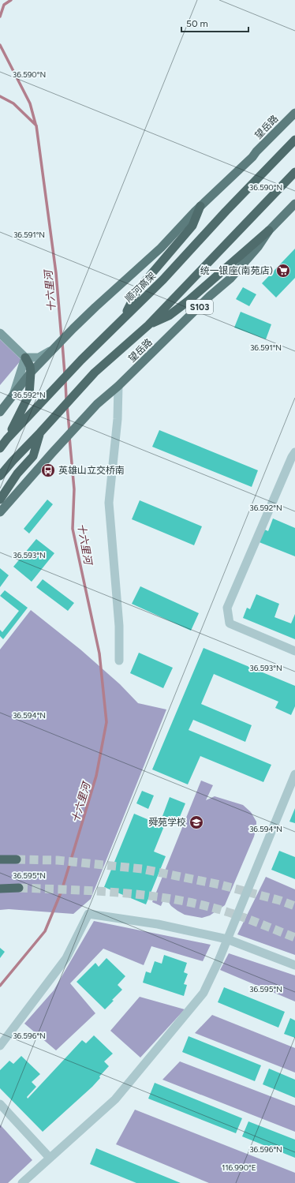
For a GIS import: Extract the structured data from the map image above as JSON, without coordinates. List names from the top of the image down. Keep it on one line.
{"streets":{"highway":["顺河高架"],"main road":["望岳路","S103"]},"water":["十六里河"],"places":{"supermarket":["统一银座(南苑店)"],"bus stop":["英雄山立交桥南"],"school or university":["舜苑学校"]},"scale_bar":"50 m","coordinates":["36.590°N","36.591°N","36.592°N","36.593°N","36.594°N","36.595°N","36.596°N","116.990°E"]}
